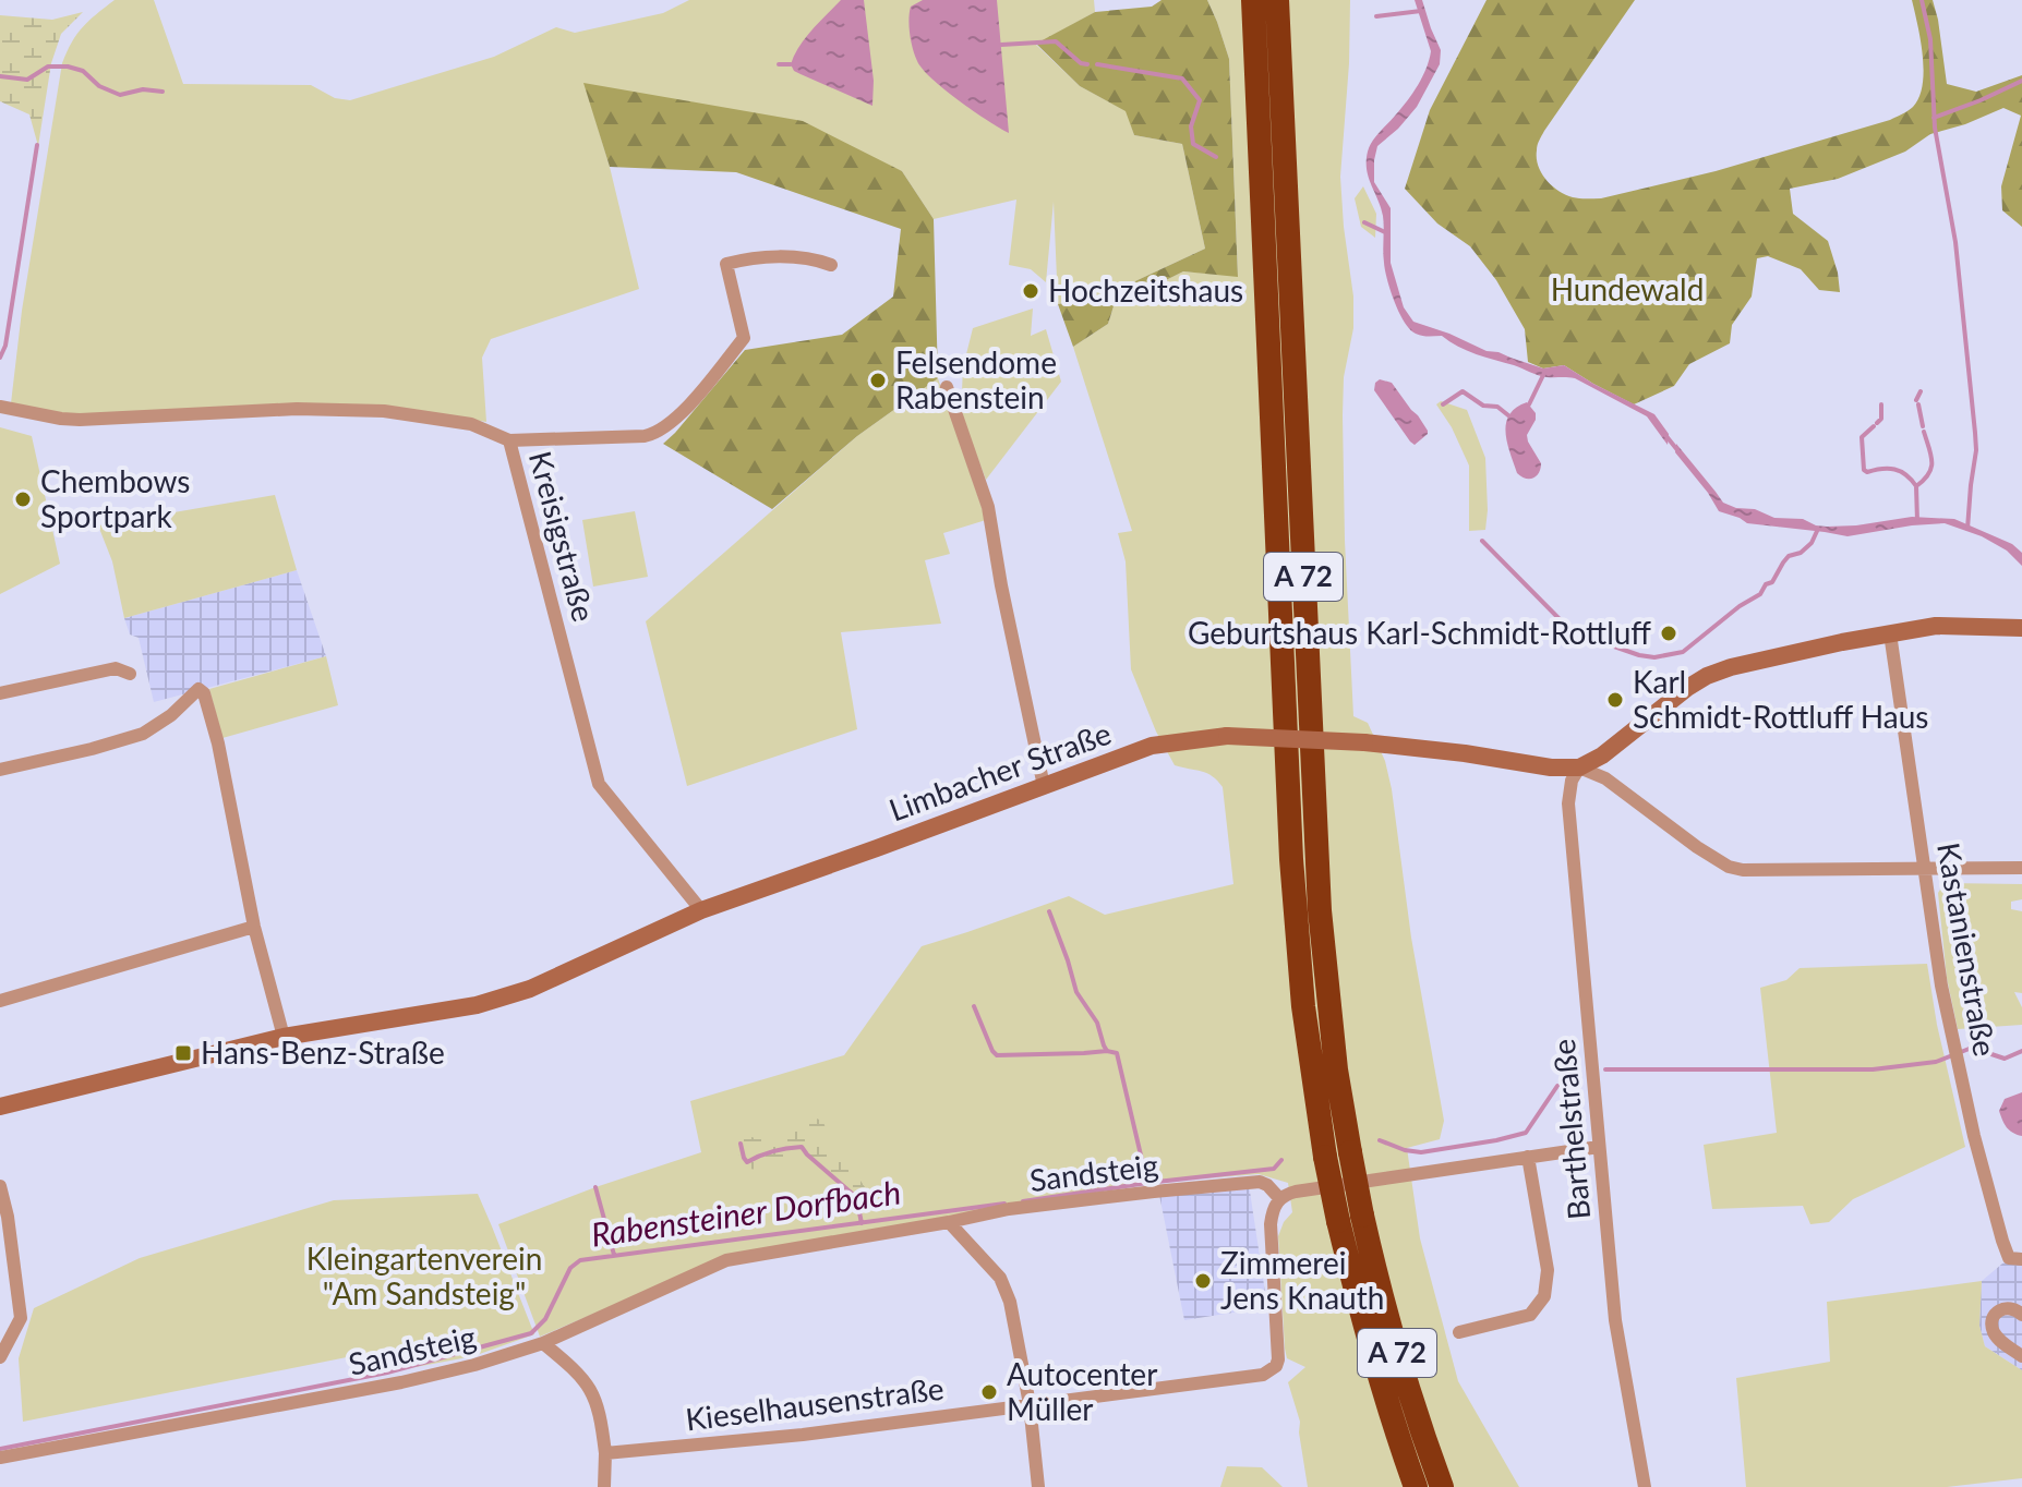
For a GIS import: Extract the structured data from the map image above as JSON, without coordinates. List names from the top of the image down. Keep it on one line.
{"streets":{"highway":["A 72"],"street":["Kreisigstraße","Limbacher Straße","Kastanienstraße","Barthelstraße","Sandsteig","Kieselhausenstraße"]},"crossings":[["Kreisigstraße","Limbacher Straße"],["Limbacher Straße","Barthelstraße"],["Sandsteig","Kieselhausenstraße"]],"water":["Rabensteiner Dorfbach"],"parks":["Hundewald","Kleingartenverein \"Am Sandsteig\""],"places":{"other":["Hochzeitshaus","Felsendome Rabenstein","Chembows Sportpark","Geburtshaus Karl-Schmidt-Rottluff","Karl Schmidt-Rottluff Haus","Zimmerei Jens Knauth","Autocenter Müller"],"transit":["Hans-Benz-Straße"]}}
